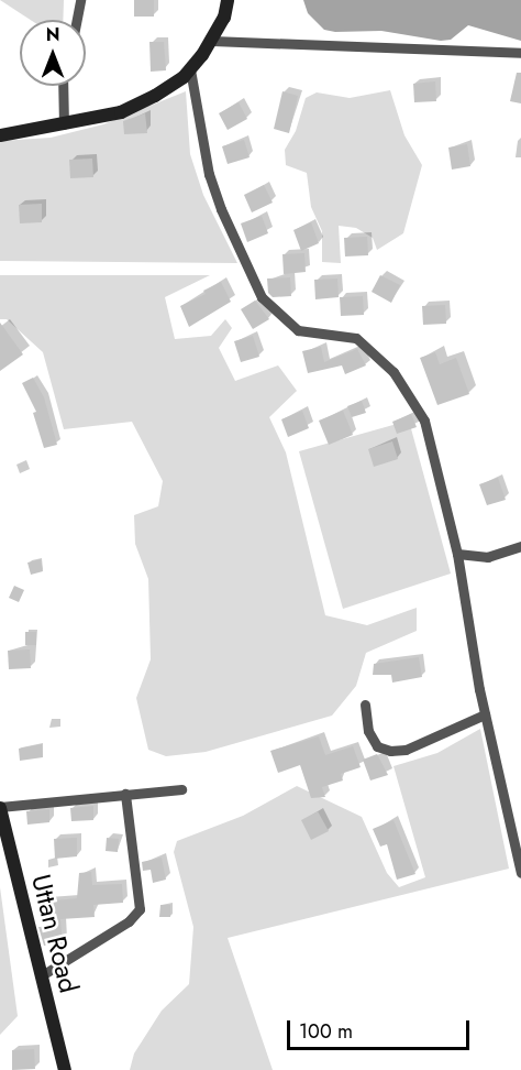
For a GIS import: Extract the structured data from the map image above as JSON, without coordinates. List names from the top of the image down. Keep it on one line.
{"streets":{"main road":["Uttan Road"]},"scale_bar":"100 m","north":"top"}
